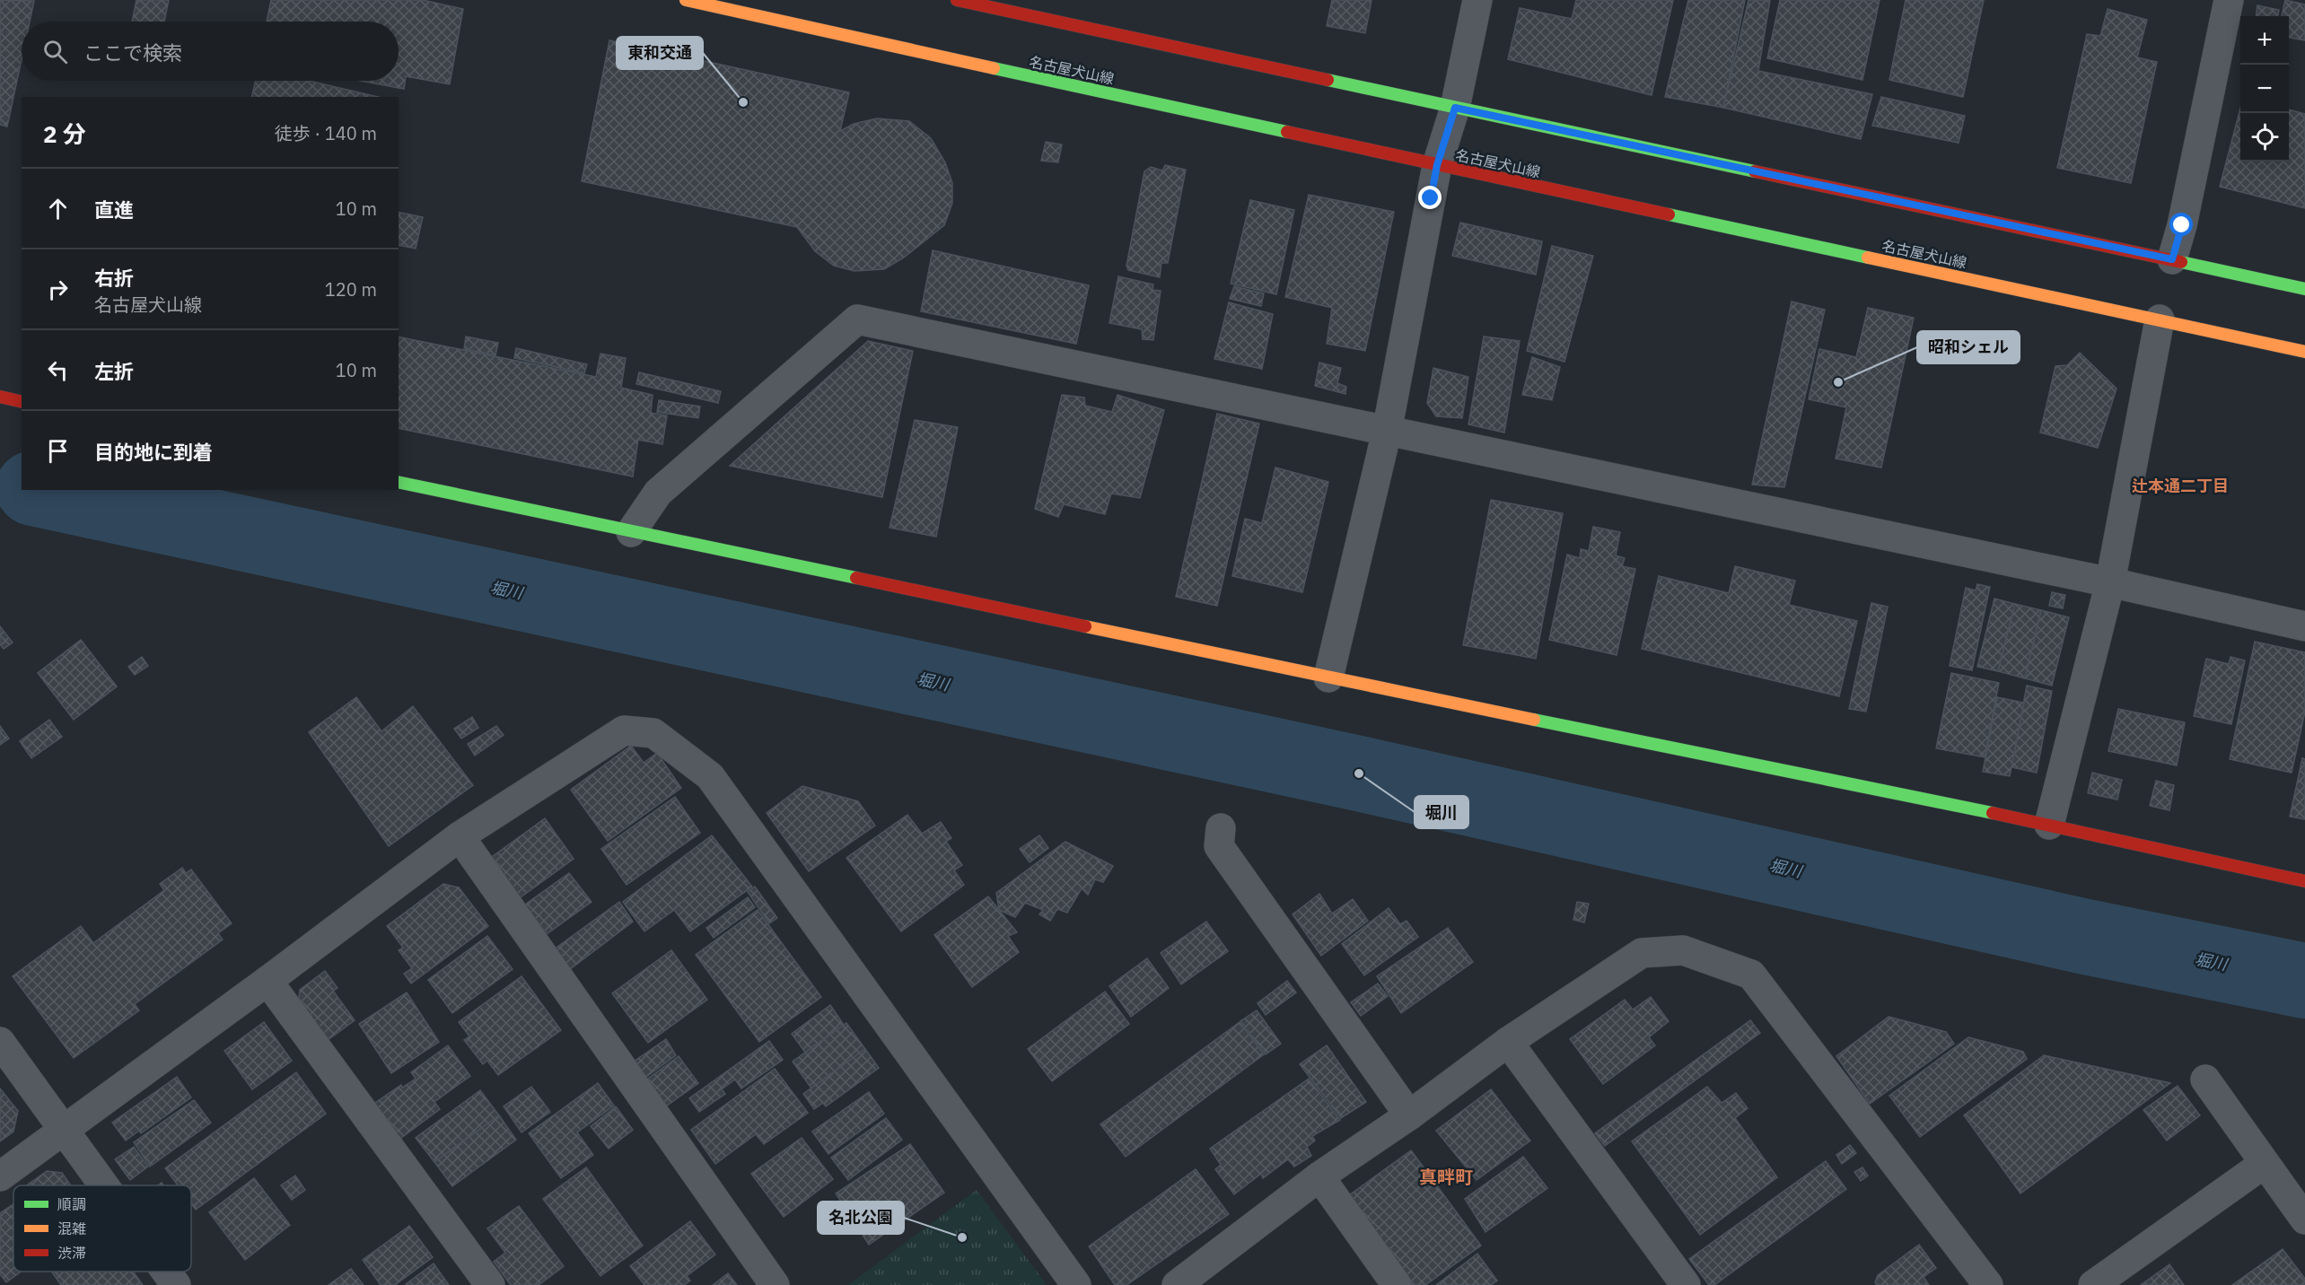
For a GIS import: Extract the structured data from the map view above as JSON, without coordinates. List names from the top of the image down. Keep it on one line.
{"streets":{"main road":["名古屋犬山線"]},"districts":["辻本通二丁目","真畔町"],"water":["堀川"],"places":["東和交通","昭和シェル","堀川","名北公園"],"legend":["順調","混雑","渋滞"],"page":{"map_buttons":["+","−"],"search":"ここで検索","heading":["2 分","徒歩 · 140 m"],"list":[["直進","10 m"],["右折","名古屋犬山線","120 m"],["左折","10 m"],"目的地に到着"]}}
